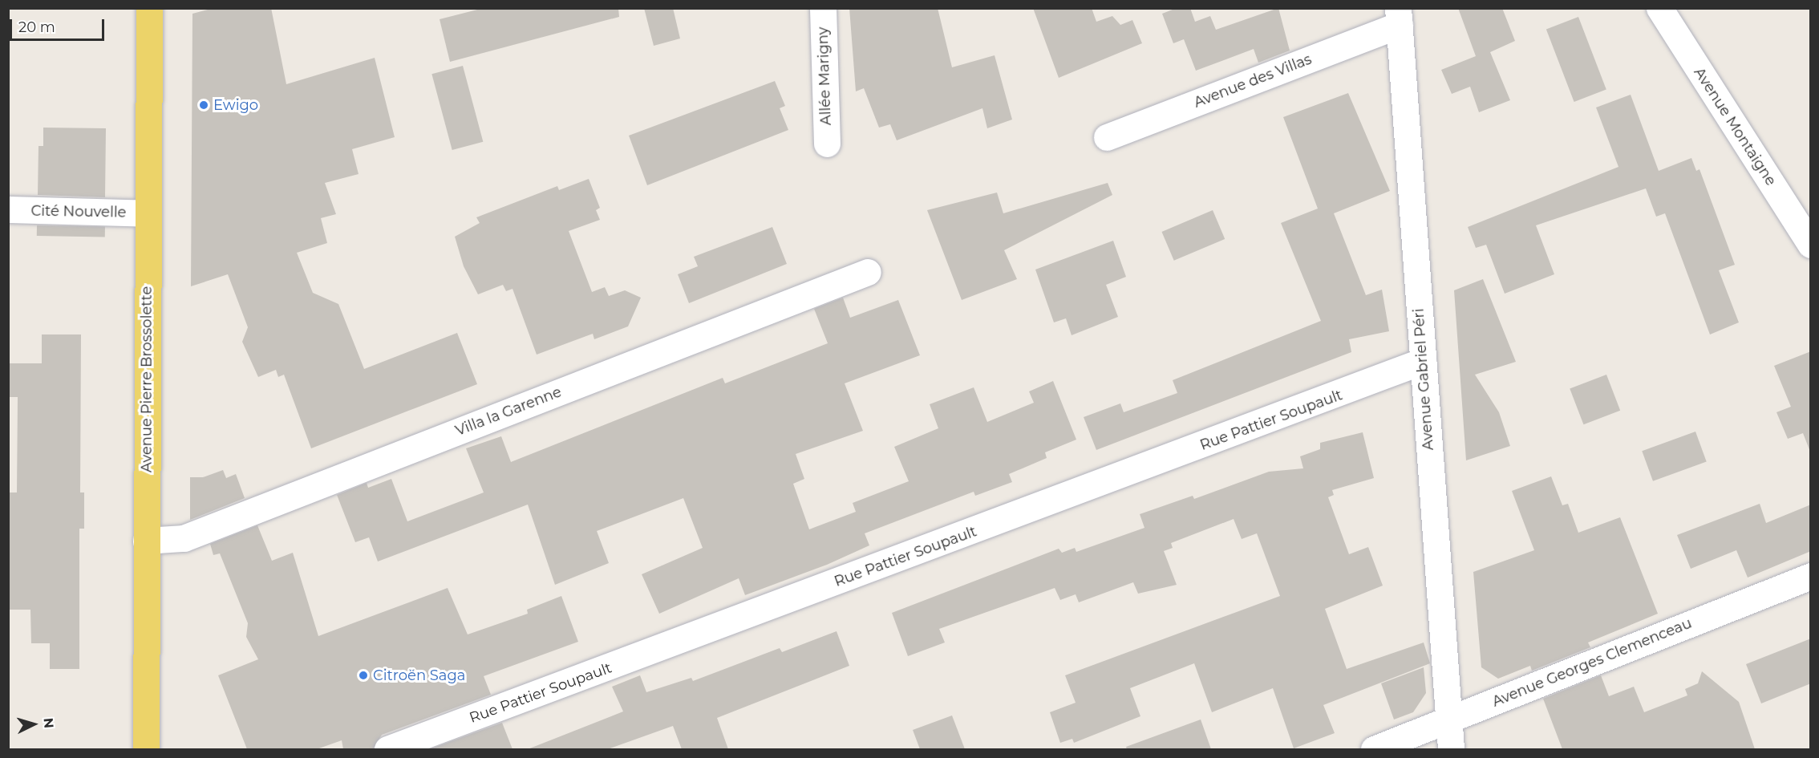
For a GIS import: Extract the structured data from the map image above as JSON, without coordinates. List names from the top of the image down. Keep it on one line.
{"streets":{"main road":["Avenue Pierre Brossolette"],"street":["Allée Marigny","Avenue des Villas","Avenue Montaigne","Cité Nouvelle","Avenue Gabriel Péri","Villa la Garenne","Rue Pattier Soupault","Avenue Georges Clemenceau"]},"crossings":[["Avenue des Villas","Avenue Gabriel Péri"],["Cité Nouvelle","Avenue Pierre Brossolette"],["Avenue Pierre Brossolette","Villa la Garenne"],["Avenue Gabriel Péri","Rue Pattier Soupault"],["Avenue Gabriel Péri","Avenue Georges Clemenceau"]],"places":["Ewigo","Citroën Saga"],"scale_bar":"20 m","north":"right"}
